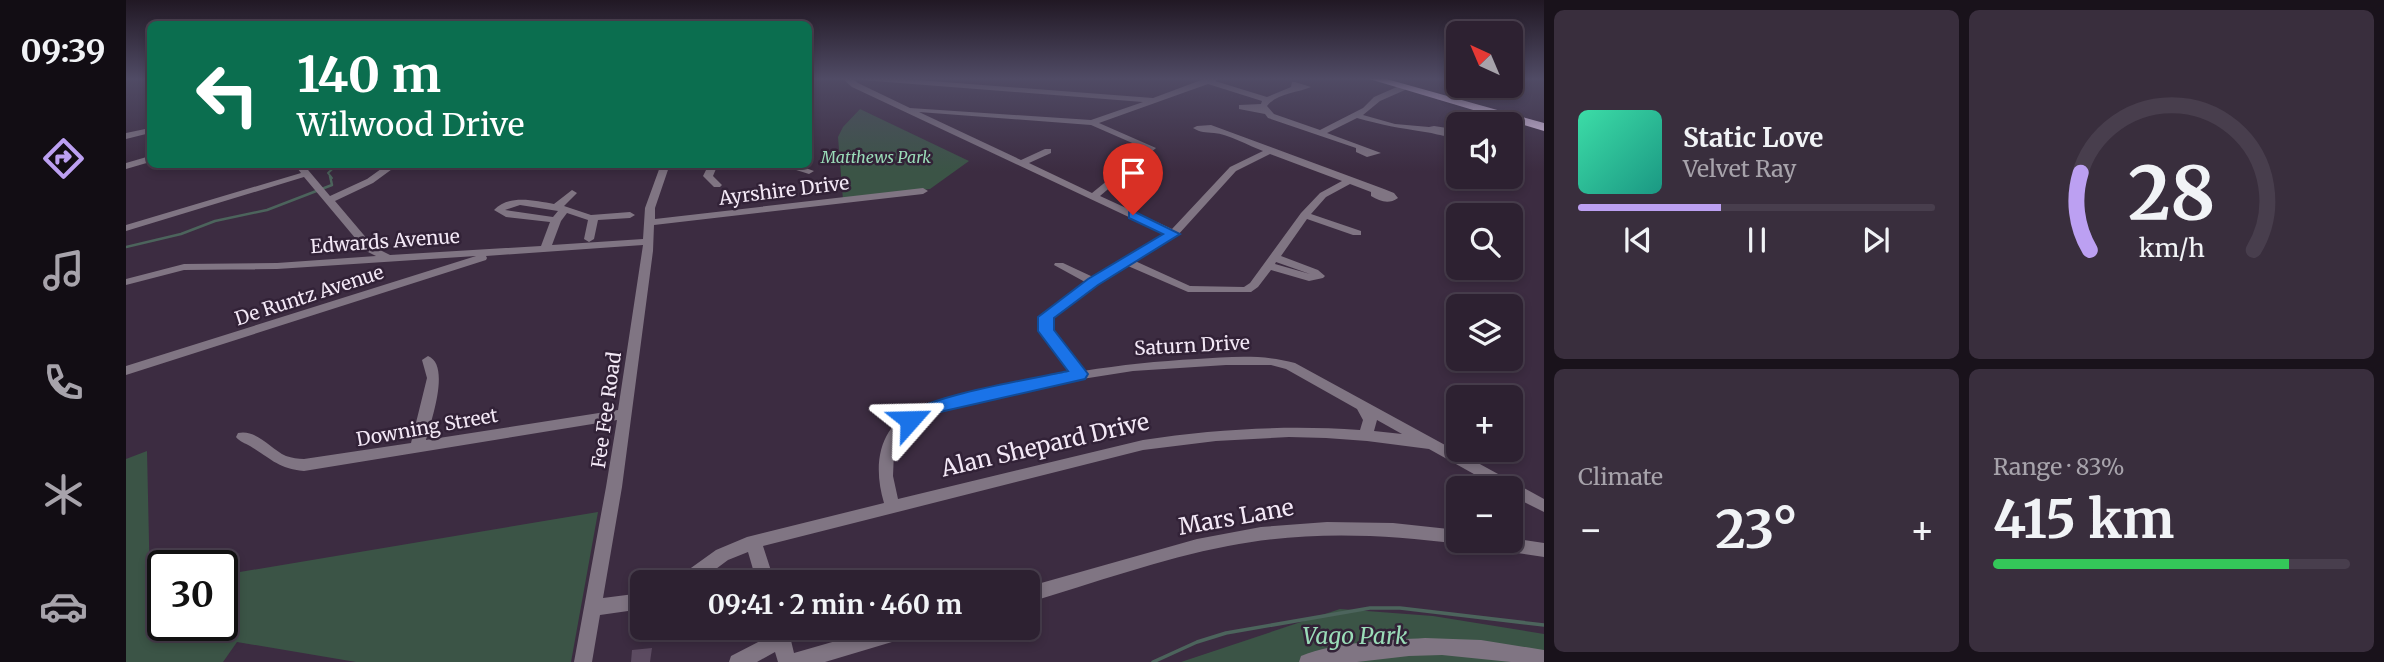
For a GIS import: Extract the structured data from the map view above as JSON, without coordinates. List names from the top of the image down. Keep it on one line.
{"streets":{"street":["Ayrshire Drive","Edwards Avenue","De Runtz Avenue","Saturn Drive","Fee Fee Road","Downing Street","Alan Shepard Drive","Mars Lane"]},"crossings":[["Ayrshire Drive","Fee Fee Road"],["Edwards Avenue","De Runtz Avenue"],["Edwards Avenue","Fee Fee Road"],["Saturn Drive","Alan Shepard Drive"],["Fee Fee Road","Downing Street"]],"parks":["Matthews Park","Vago Park"],"north":"top left","page":{"tabs":"09:39","map_buttons":["+","−"],"turn":["140 m","Wilwood Drive"],"song":["Static Love","Velvet Ray"],"tile":["Climate",["Range · 83%","415 km"]],"heat":["−","23°","+"],"limit":"30","trip":"09:41 · 2 min · 460 m","gauge":["28","km/h"]}}
